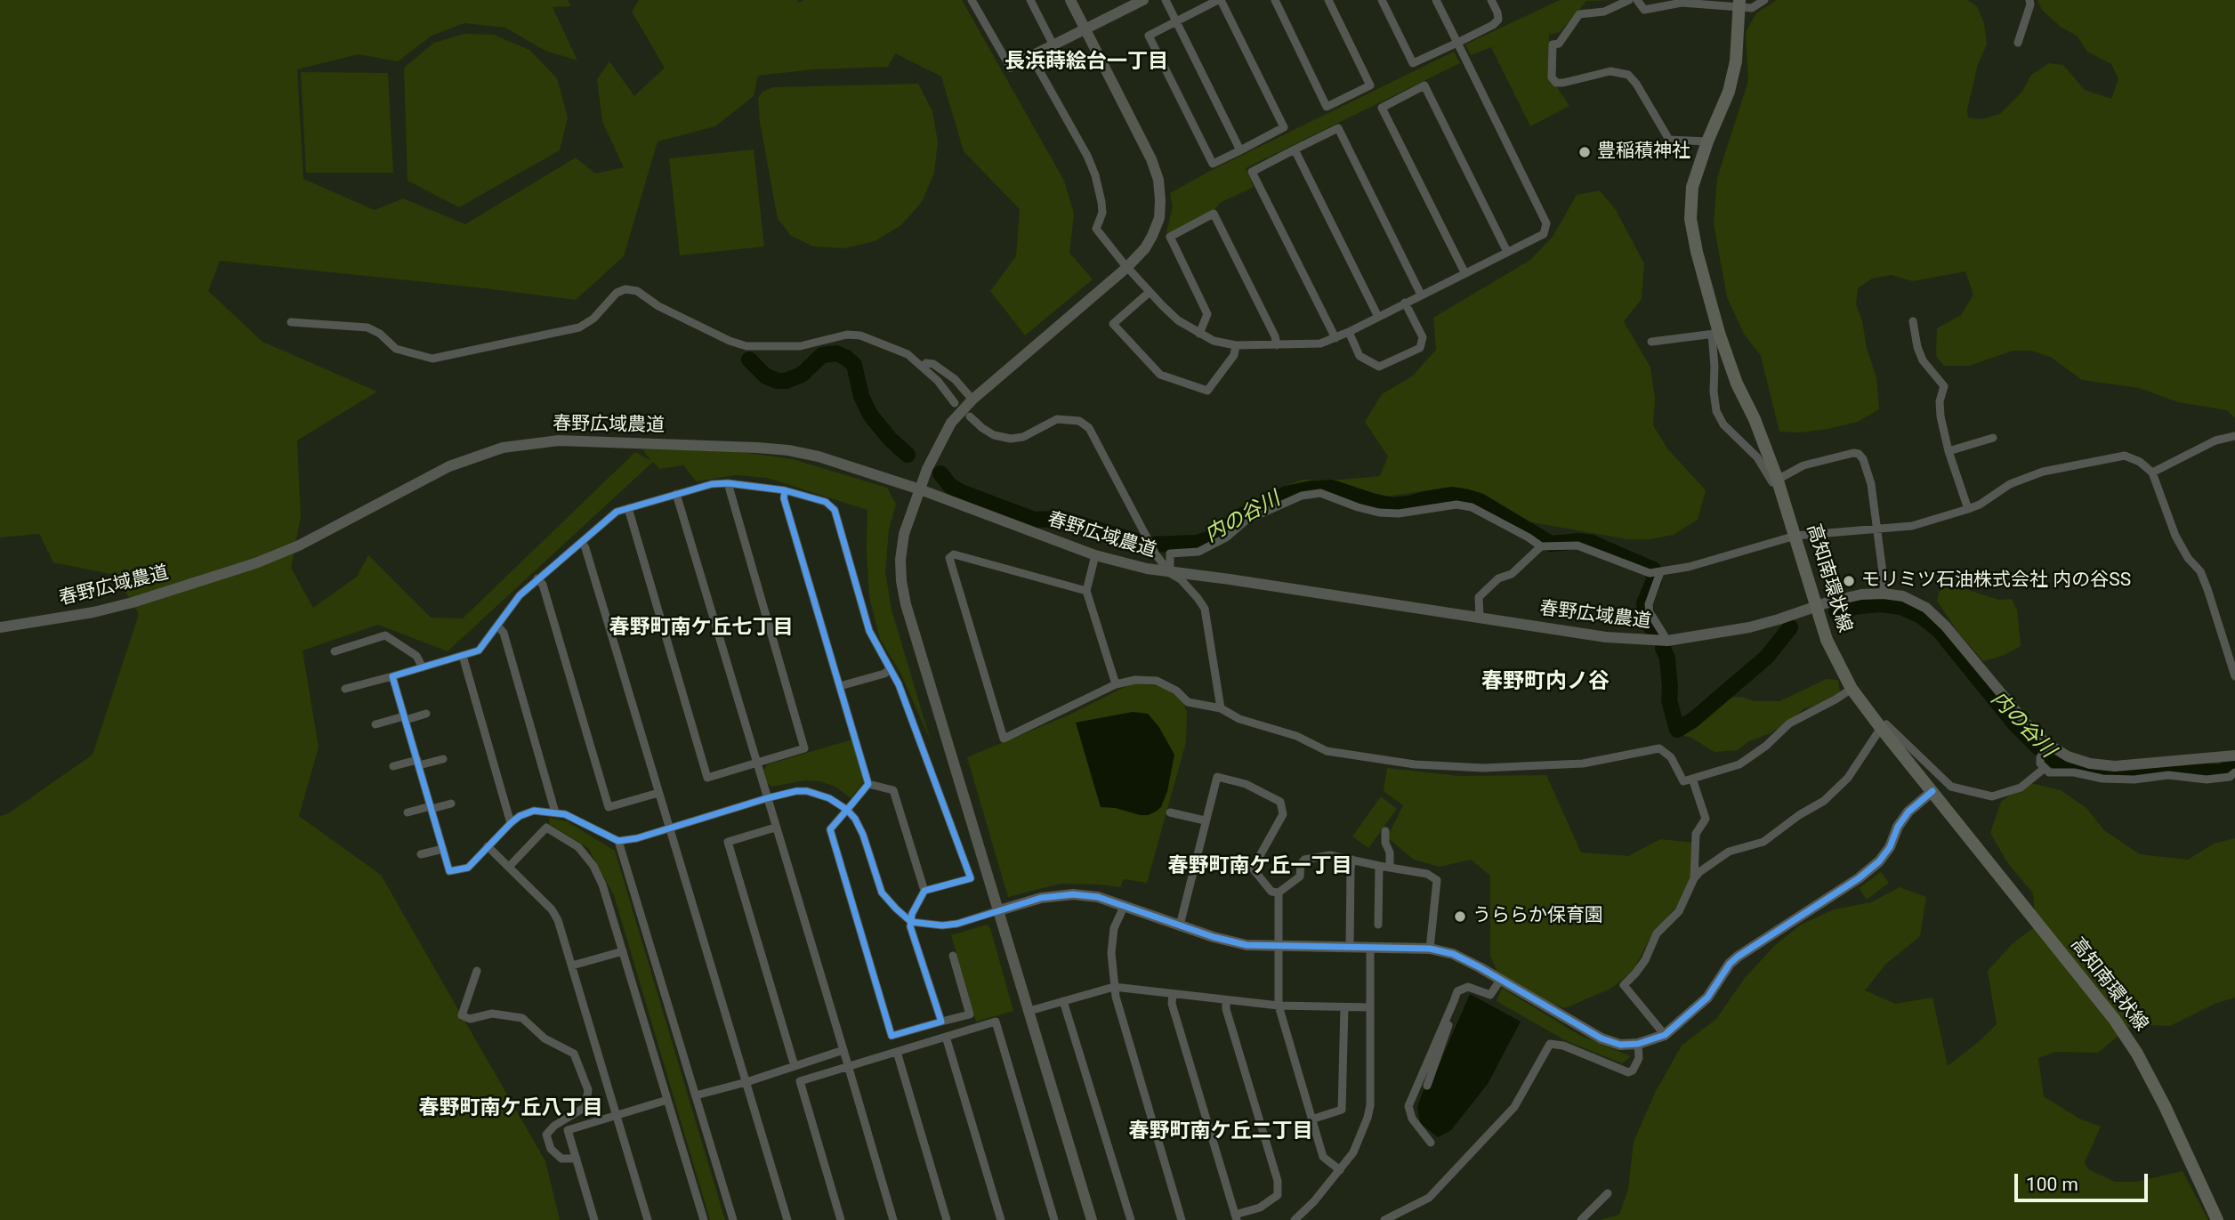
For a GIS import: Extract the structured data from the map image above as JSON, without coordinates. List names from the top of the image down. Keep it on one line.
{"streets":{"main road":["高知南環状線"],"street":["春野広域農道"]},"crossings":[["春野広域農道","高知南環状線"]],"districts":["長浜蒔絵台一丁目","春野町南ケ丘七丁目","春野町内ノ谷","春野町南ケ丘一丁目","春野町南ケ丘八丁目","春野町南ケ丘二丁目"],"water":["内の谷川"],"places":["豊稲積神社","モリミツ石油株式会社 内の谷SS","うららか保育園"],"scale_bar":"100 m"}
